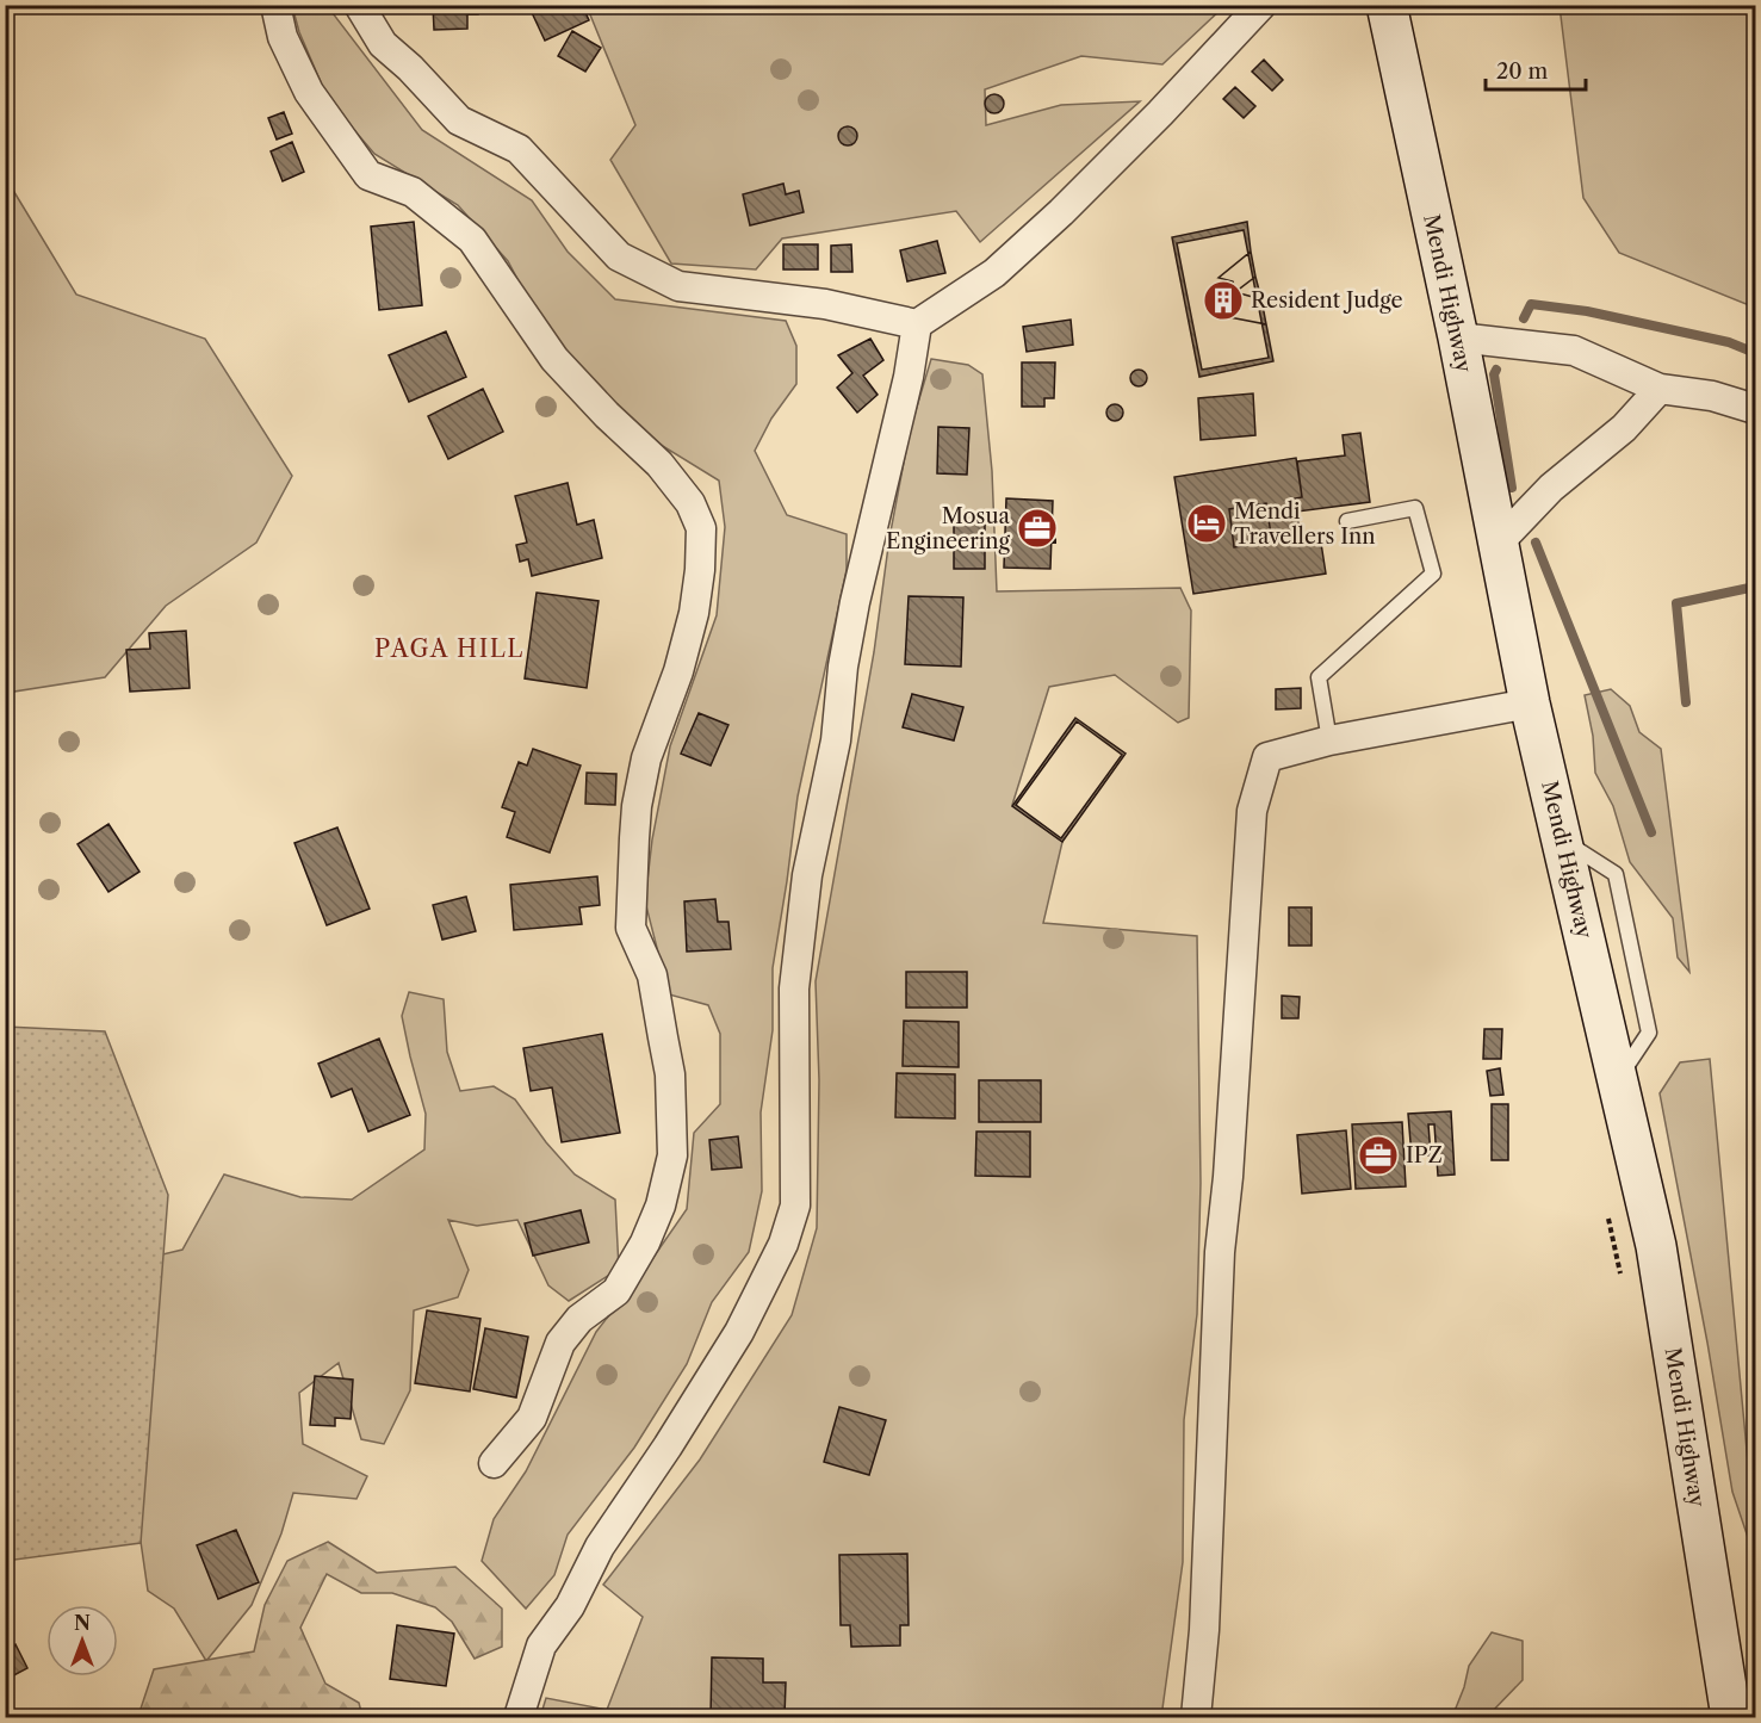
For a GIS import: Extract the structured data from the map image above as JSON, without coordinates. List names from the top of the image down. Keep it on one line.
{"streets":{"main road":["Mendi Highway"]},"districts":["PAGA HILL"],"places":{"building":["Resident Judge"],"hotel":["Mendi Travellers Inn"],"office":["Mosua Engineering","IPZ"]},"scale_bar":"20 m","north":"top"}
